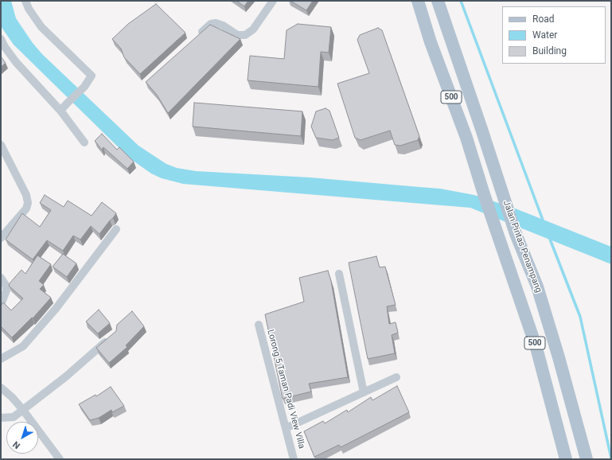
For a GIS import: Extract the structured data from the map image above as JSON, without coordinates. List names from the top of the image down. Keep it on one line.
{"streets":{"main road":["500","Jalan Pintas Penampang"],"street":["Lorong 5 Taman Padi View Villa"]},"legend":["Road","Water","Building"],"north":"bottom left"}
